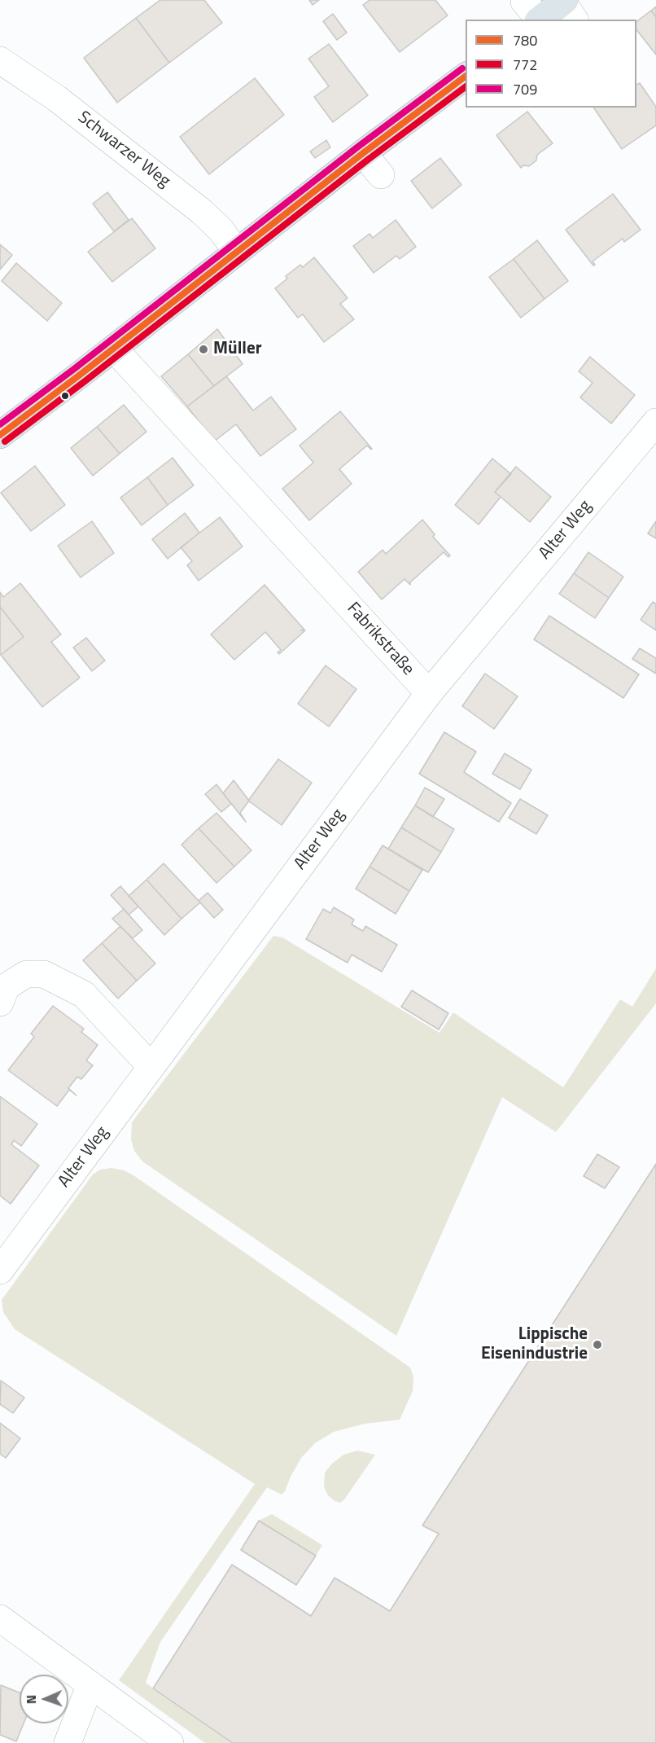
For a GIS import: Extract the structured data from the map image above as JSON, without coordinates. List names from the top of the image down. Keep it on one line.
{"streets":{"street":["Schwarzer Weg","Alter Weg","Fabrikstraße"]},"crossings":[["Alter Weg","Fabrikstraße"]],"places":["Müller","Lippische Eisenindustrie"],"lines":["transit line 709","transit line 780","transit line 772"],"legend":["780","772","709"],"north":"left"}
